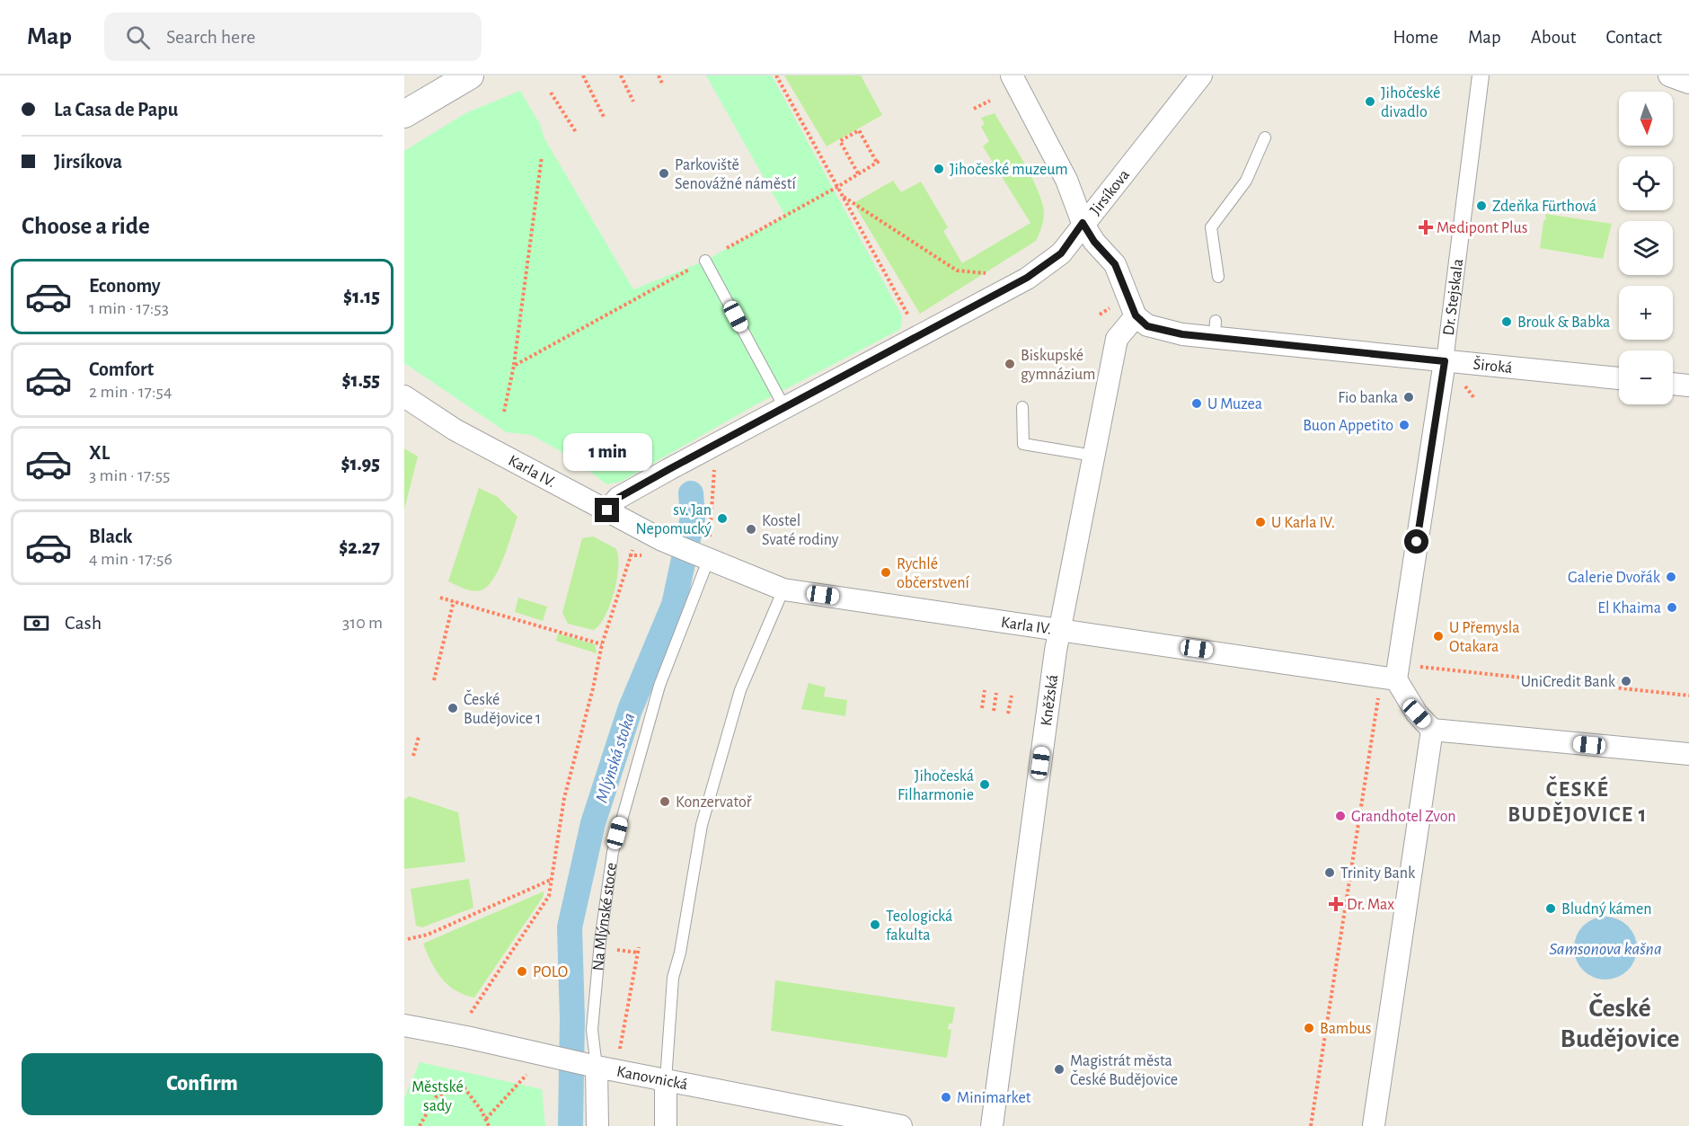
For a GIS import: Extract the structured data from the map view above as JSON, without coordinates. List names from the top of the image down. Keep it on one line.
{"streets":{"street":["Jirsíkova","Dr. Stejskala","Široká","Karla IV.","Kněžská","Na Mlýnské stoce","Kanovnická"]},"crossings":[["Jirsíkova","Karla IV."],["Dr. Stejskala","Široká"],["Dr. Stejskala","Karla IV."],["Široká","Kněžská"],["Karla IV.","Kněžská"],["Karla IV.","Na Mlýnské stoce"],["Na Mlýnské stoce","Kanovnická"]],"districts":["ČESKÉ BUDĚJOVICE 1","České Budějovice"],"water":["Mlýnská stoka","Samsonova kašna"],"parks":["Městské sady"],"places":{"other":["Jihočeské divadlo","Jihočeské muzeum","Parkoviště Senovážné náměstí","Zdeňka Fürthová","Brouk & Babka","Biskupské gymnázium","Fio banka","U Muzea","Buon Appetito","sv. Jan Nepomucký","U Karla IV.","Kostel Svaté rodiny","Rychlé občerstvení","Galerie Dvořák","El Khaima","U Přemysla Otakara","UniCredit Bank","České Budějovice 1","Jihočeská Filharmonie","Konzervatoř","Grandhotel Zvon","Trinity Bank","Bludný kámen","Teologická fakulta","POLO","Bambus","Magistrát města České Budějovice","Minimarket"],"health":["Medipont Plus","Dr. Max"]},"north":"bottom","page":{"header":"Map","search":"Search here","nav":["Home","Map","About","Contact"],"banner":["La Casa de Papu","Jirsíkova"],"map_buttons":["+","−"],"heading":"Choose a ride","list":[{"name":"Economy","note":"1 min · 17:53","value":"$1.15"},{"name":"Comfort","note":"2 min · 17:54","value":"$1.55"},{"name":"XL","note":"3 min · 17:55","value":"$1.95"},{"name":"Black","note":"4 min · 17:56","value":"$2.27"}],"bubble":"1 min","pay":["Cash","310 m"],"buttons":"Confirm"}}
